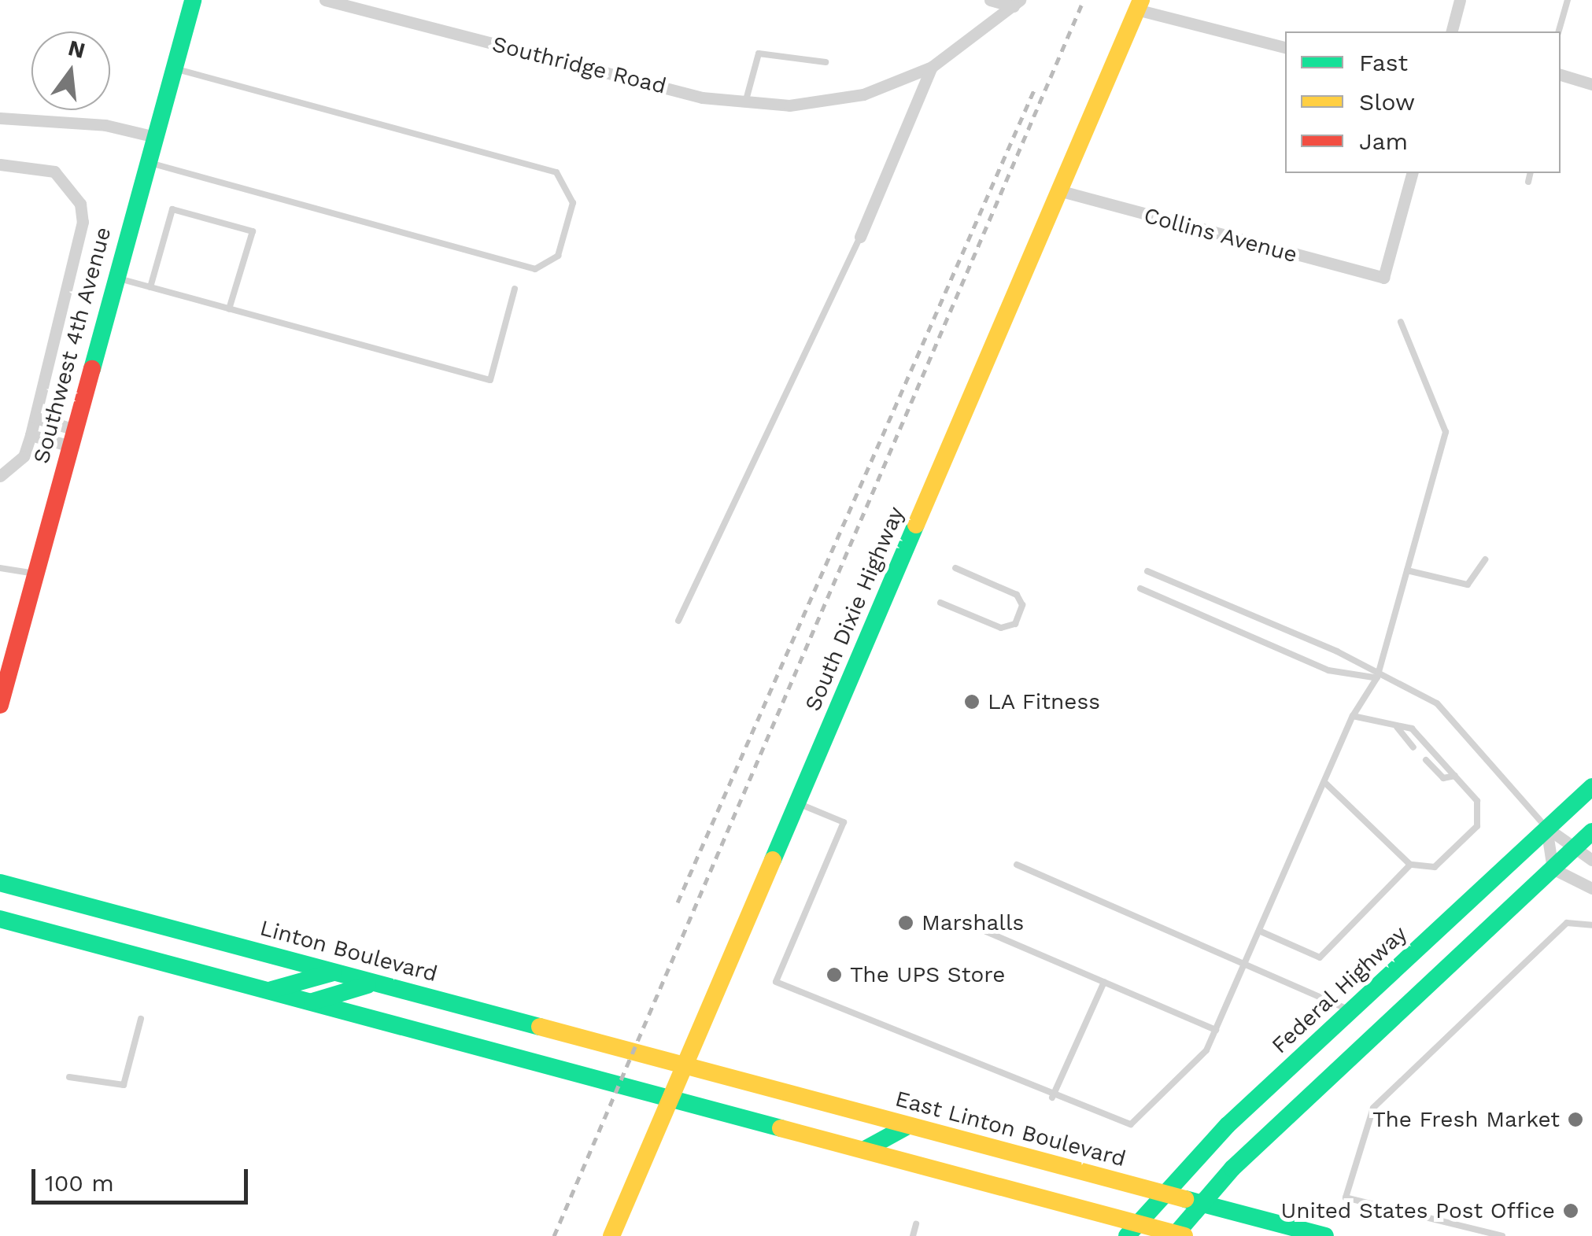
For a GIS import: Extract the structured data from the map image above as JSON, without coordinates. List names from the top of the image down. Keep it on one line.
{"streets":{"main road":["Southwest 4th Avenue","South Dixie Highway","Linton Boulevard","Federal Highway","East Linton Boulevard"],"street":["Southridge Road","Collins Avenue"]},"crossings":[["Collins Avenue","South Dixie Highway"],["South Dixie Highway","Linton Boulevard"],["South Dixie Highway","East Linton Boulevard"],["Linton Boulevard","East Linton Boulevard"],["Federal Highway","East Linton Boulevard"]],"places":["LA Fitness","Marshalls","The UPS Store","The Fresh Market","United States Post Office"],"legend":["Fast","Slow","Jam"],"scale_bar":"100 m","north":"top"}
